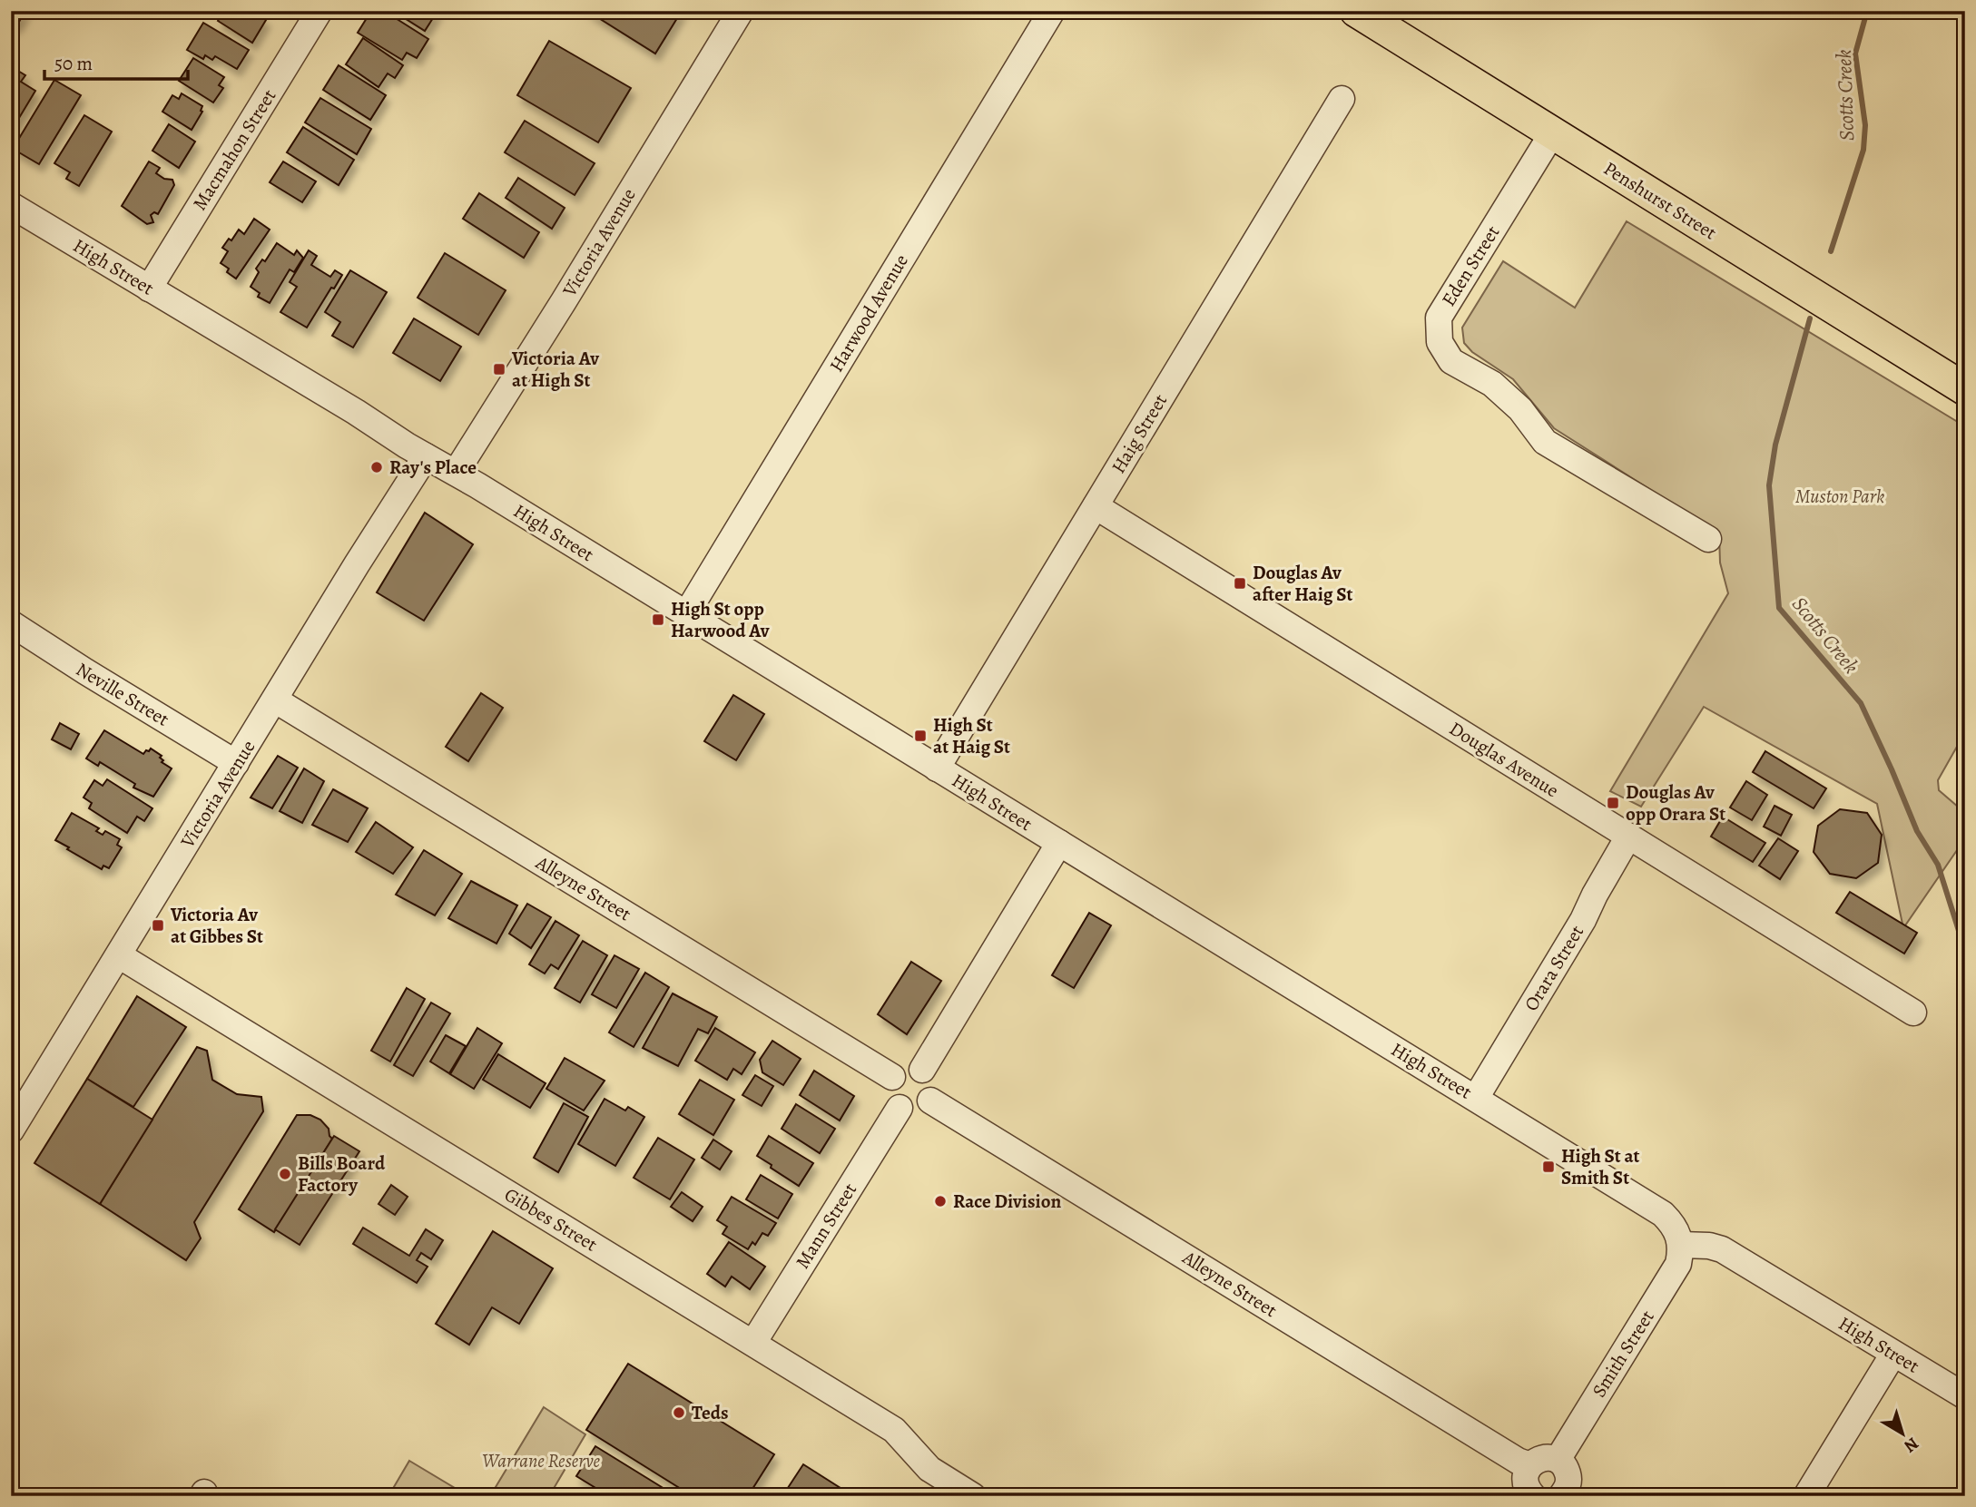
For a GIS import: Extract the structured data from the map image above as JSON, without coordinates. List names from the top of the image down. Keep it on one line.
{"streets":{"main road":["Penshurst Street"],"street":["Macmahon Street","Victoria Avenue","Eden Street","High Street","Harwood Avenue","Haig Street","Neville Street","Douglas Avenue","Alleyne Street","Orara Street","Gibbes Street","Mann Street","Smith Street"]},"crossings":[["Macmahon Street","High Street"],["Penshurst Street","Eden Street"],["Victoria Avenue","High Street"],["Victoria Avenue","Neville Street"],["Victoria Avenue","Alleyne Street"],["Victoria Avenue","Gibbes Street"],["High Street","Harwood Avenue"],["High Street","Haig Street"],["High Street","Orara Street"],["High Street","Smith Street"],["Haig Street","Douglas Avenue"],["Douglas Avenue","Orara Street"],["Alleyne Street","Mann Street"],["Gibbes Street","Mann Street"]],"water":["Scotts Creek"],"parks":["Muston Park","Warrane Reserve"],"places":{"transit":["Victoria Av at High St","Douglas Av after Haig St","High St opp Harwood Av","High St at Haig St","Douglas Av opp Orara St","Victoria Av at Gibbes St","High St at Smith St"],"other":["Ray's Place","Bills Board Factory","Race Division","Teds"]},"scale_bar":"50 m","north":"bottom right"}
